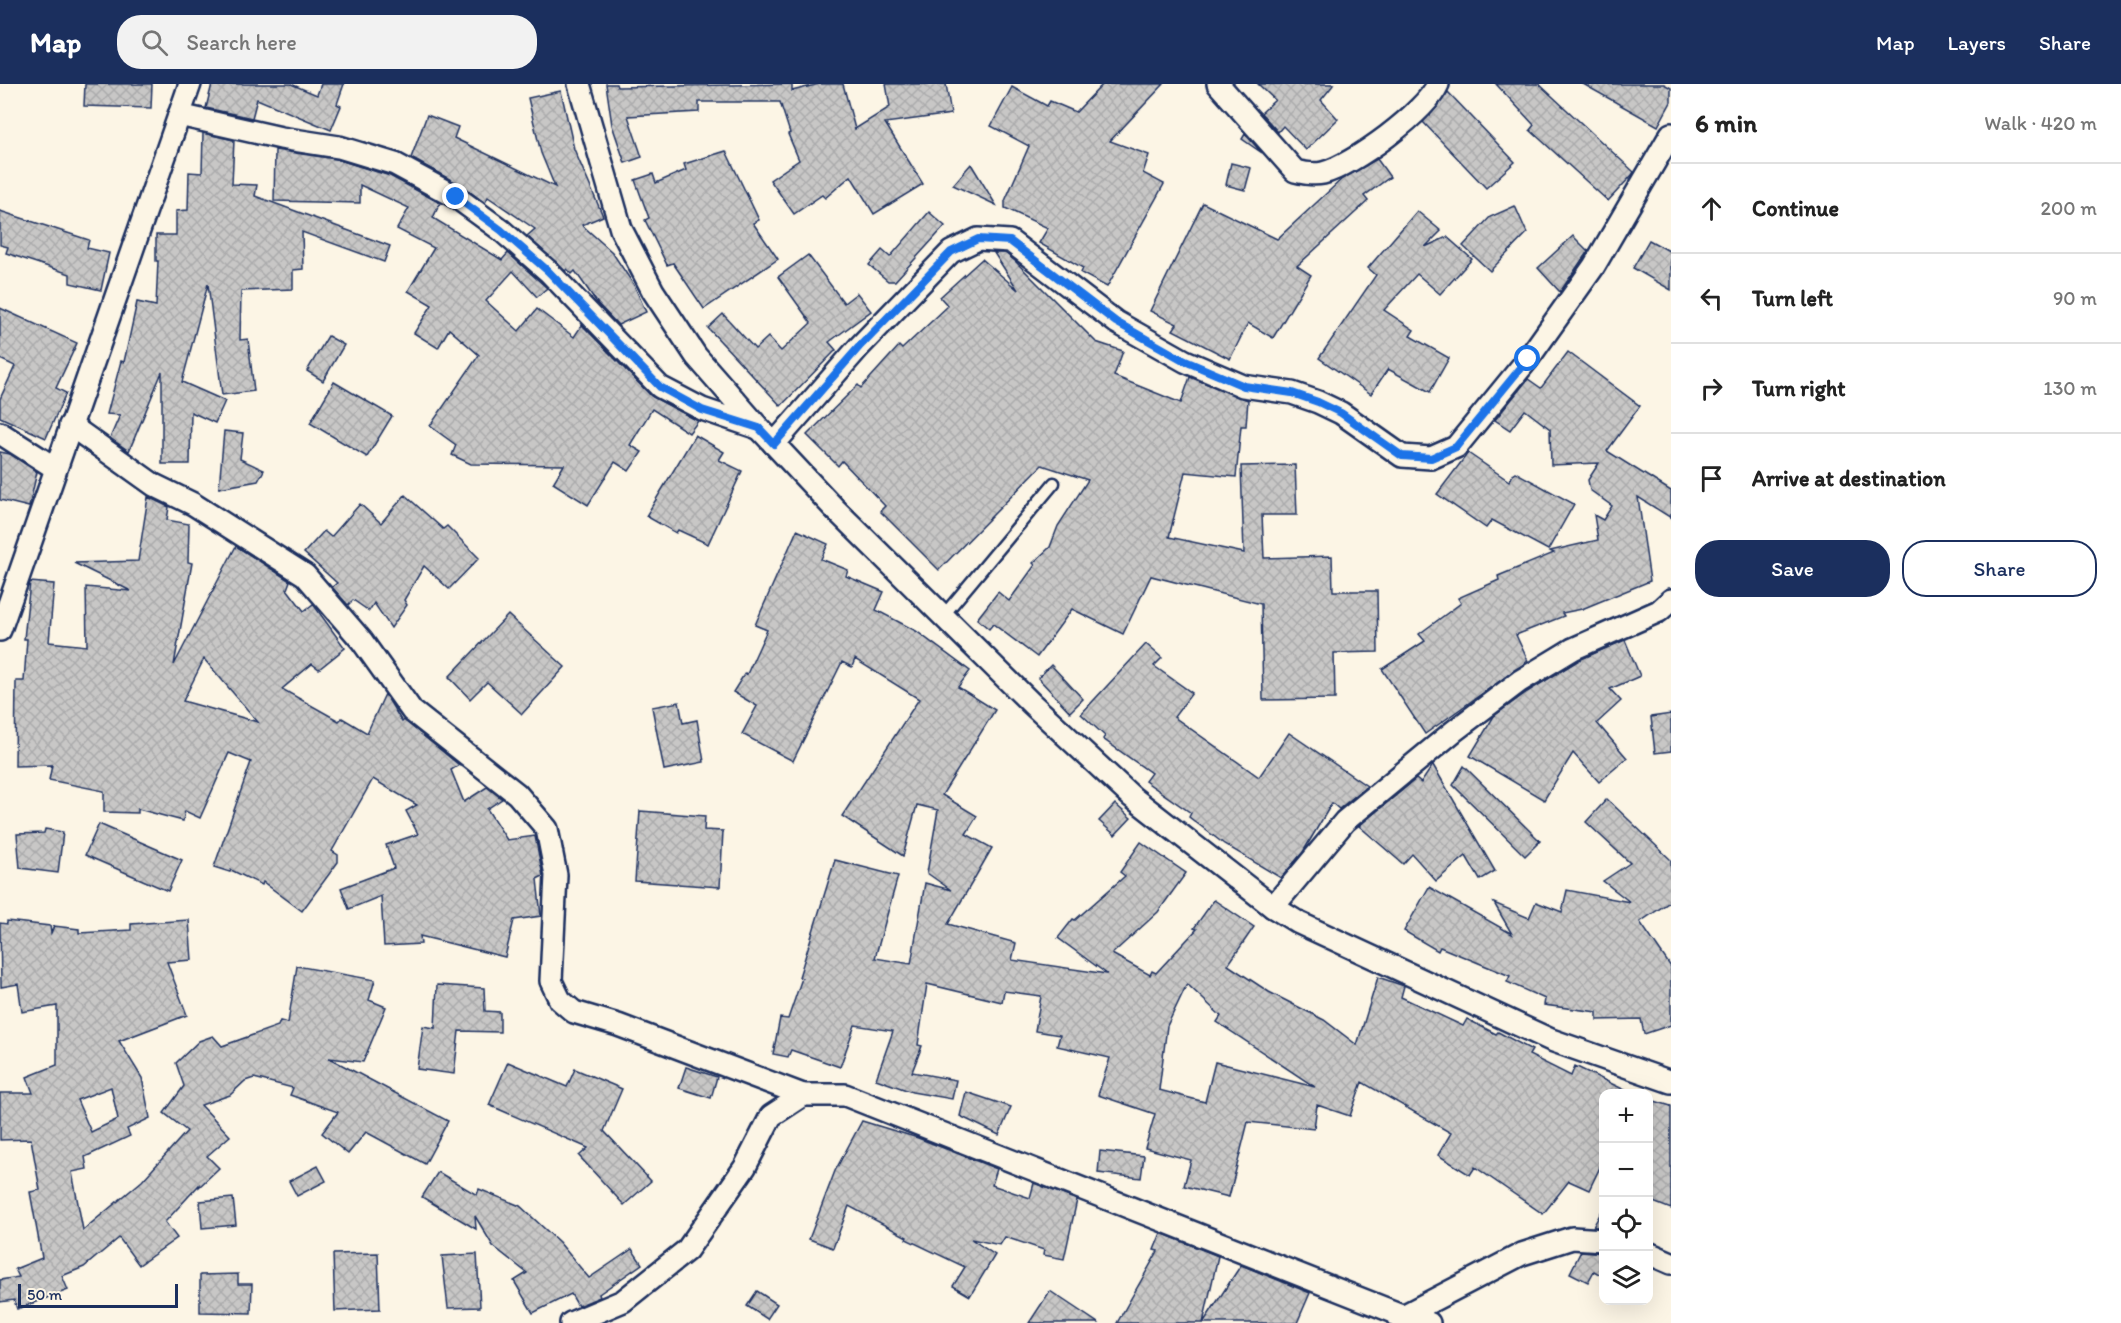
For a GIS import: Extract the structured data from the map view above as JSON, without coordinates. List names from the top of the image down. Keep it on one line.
{"scale_bar":"50 m","page":{"header":"Map","search":"Search here","nav":["Map","Layers","Share"],"heading":["6 min","Walk · 420 m"],"list":[["Continue","200 m"],["Turn left","90 m"],["Turn right","130 m"],"Arrive at destination"],"buttons":["Save","Share"],"map_buttons":["+","−"],"scale":"50 m"}}
